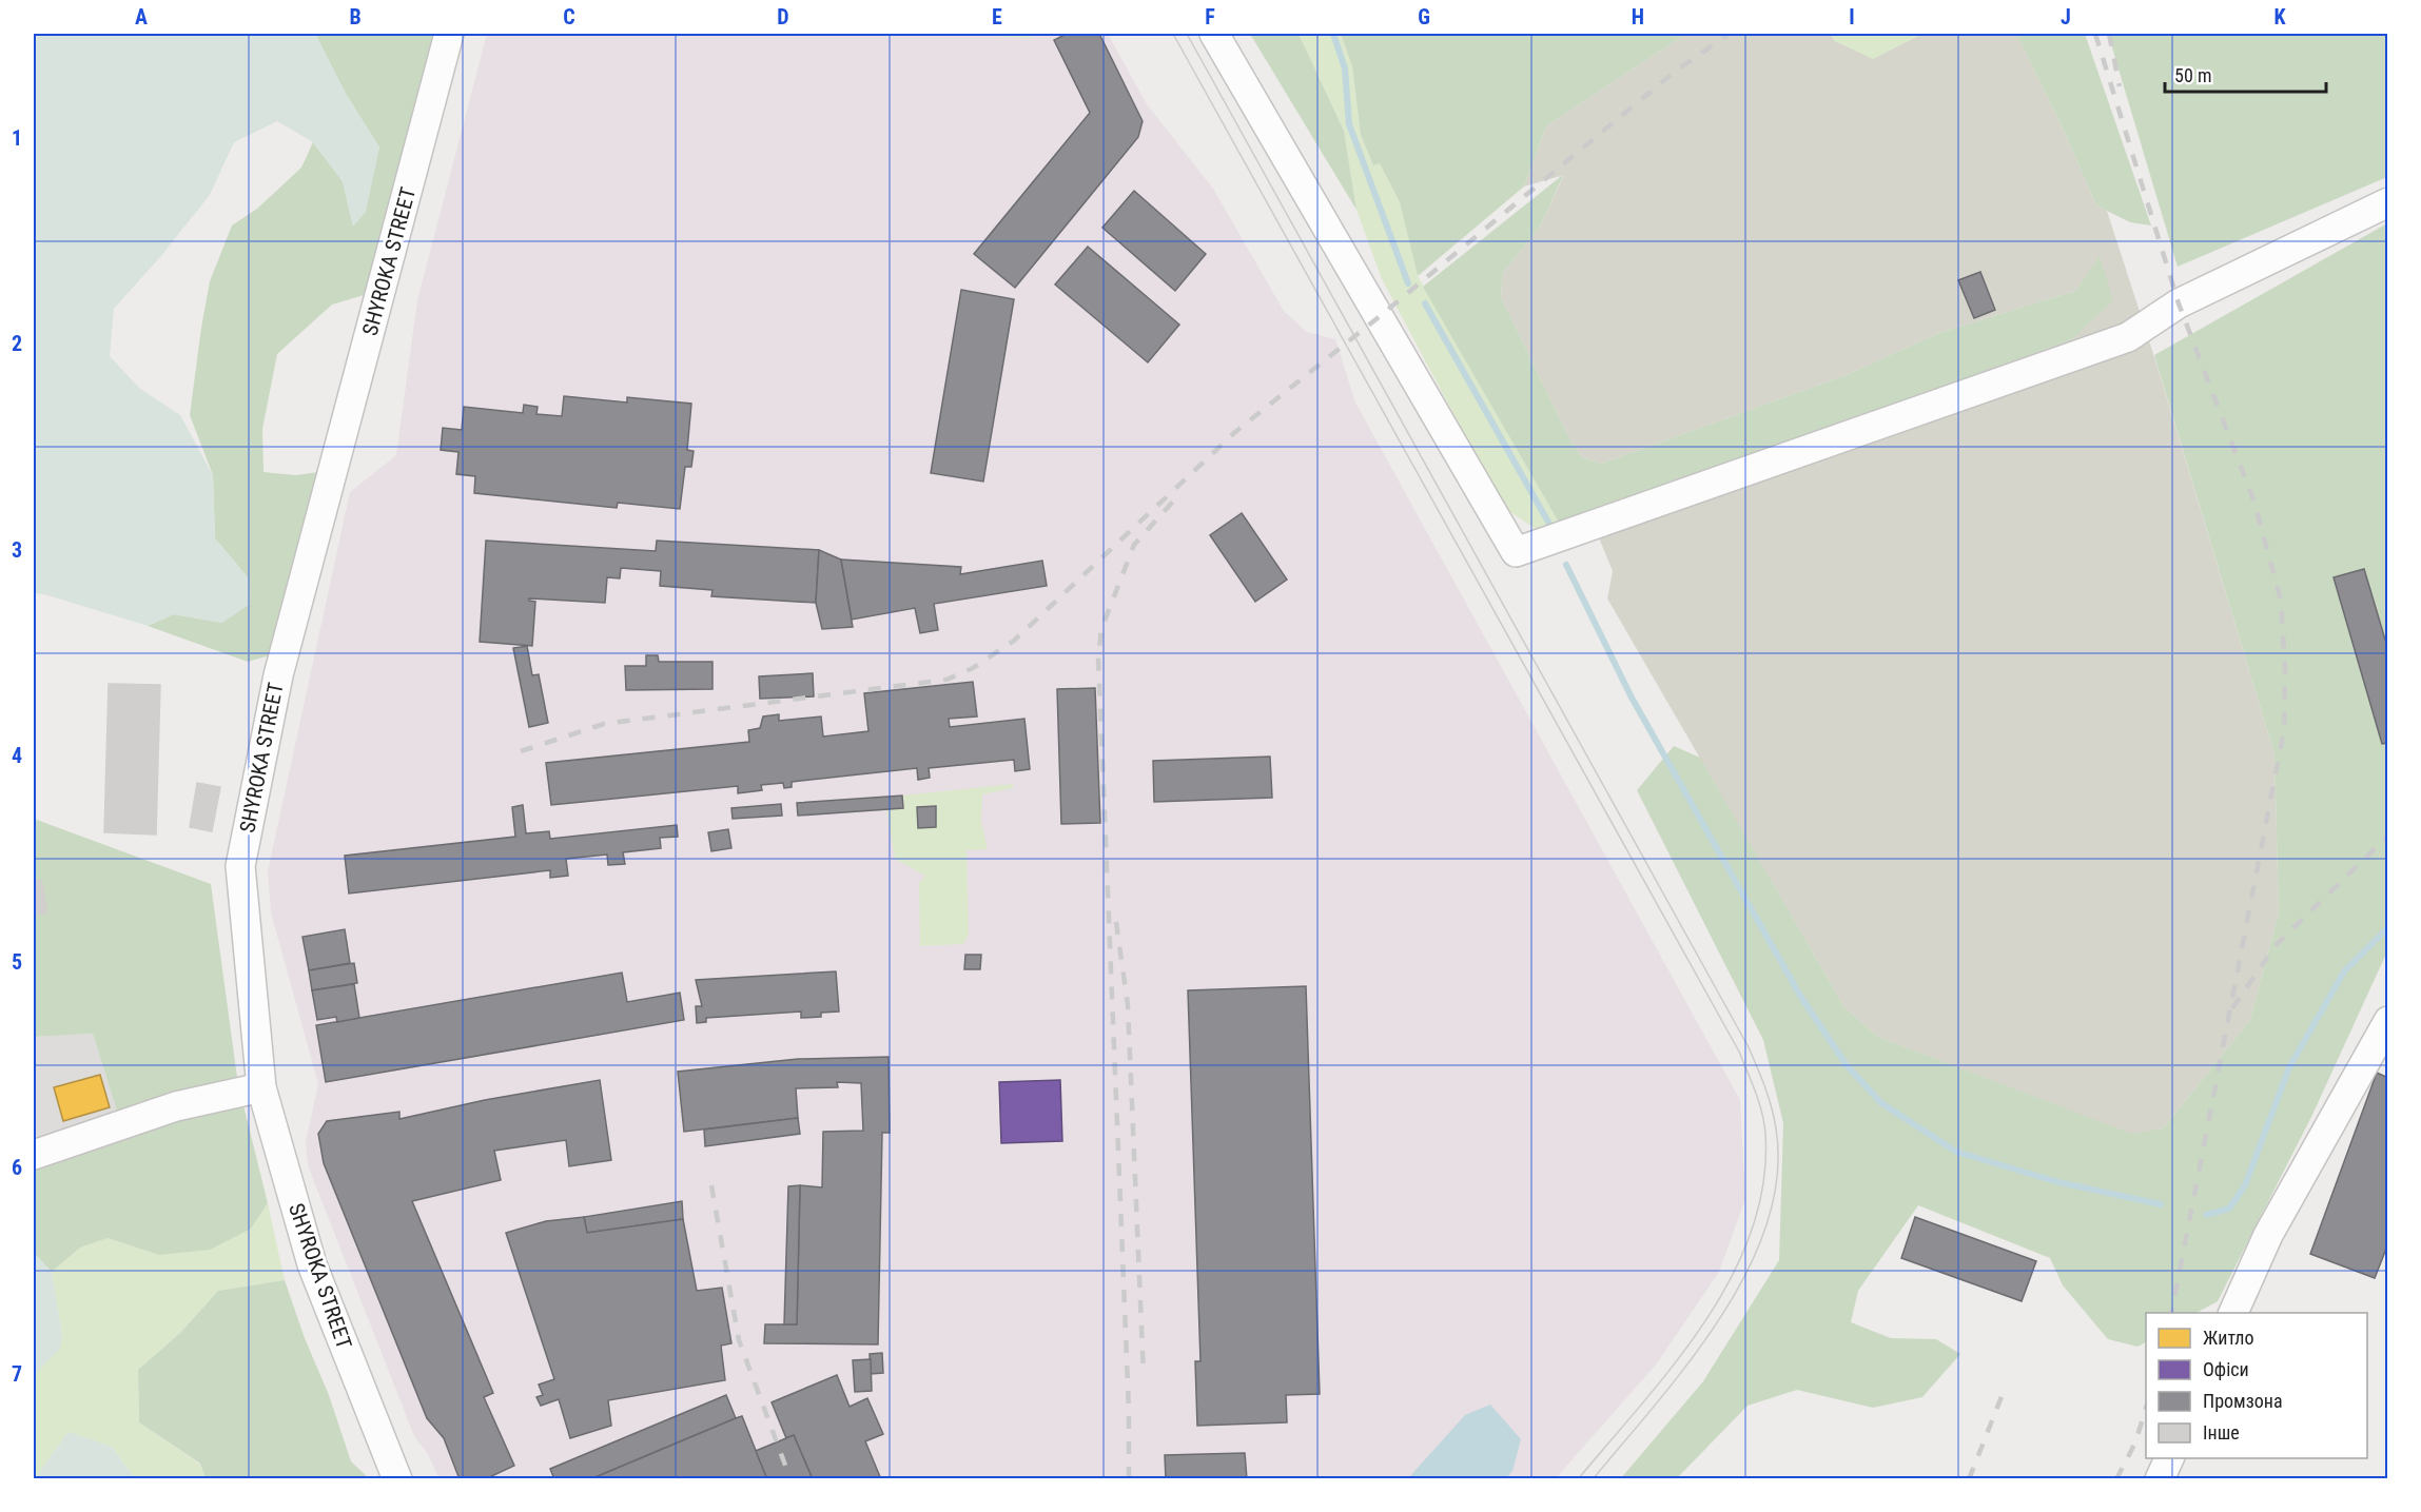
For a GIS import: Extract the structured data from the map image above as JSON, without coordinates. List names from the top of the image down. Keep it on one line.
{"streets":{"street":["SHYROKA STREET"]},"legend":["Житло","Офіси","Промзона","Інше"],"scale_bar":"50 m","grid":{"columns":["A","B","C","D","E","F","G","H","I","J","K"],"rows":["1","2","3","4","5","6","7"]}}
